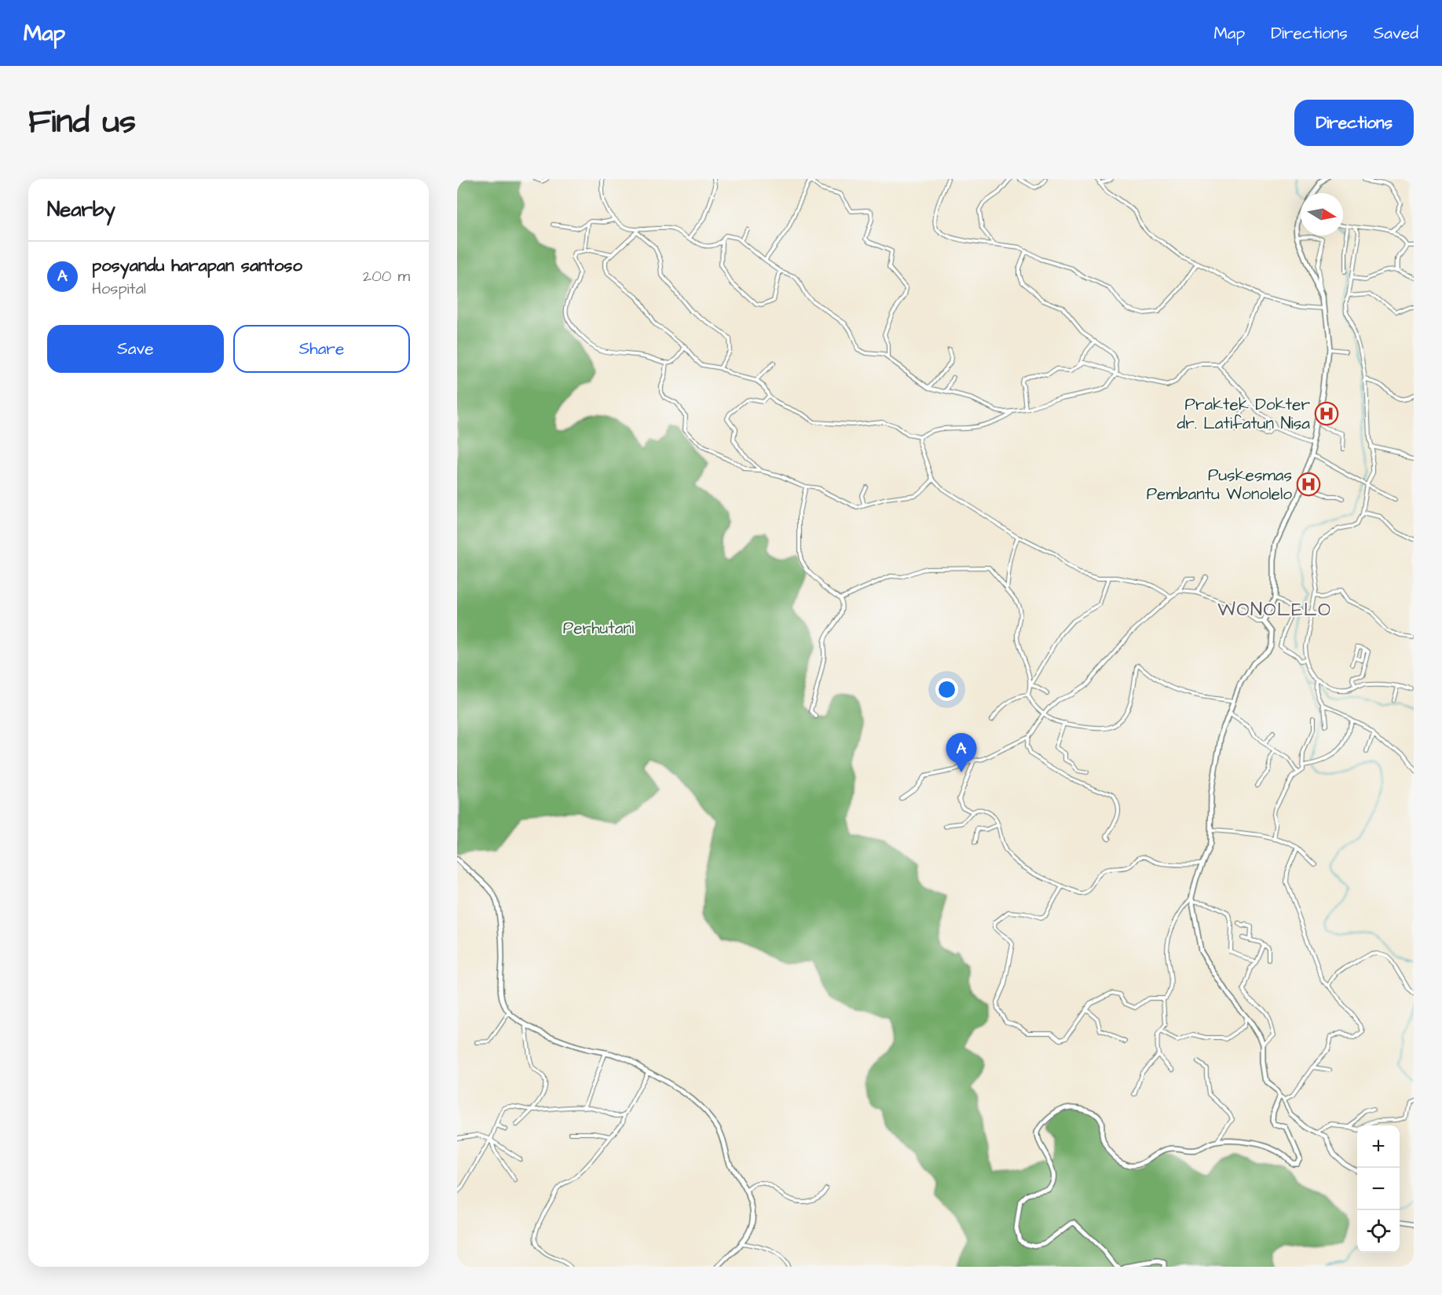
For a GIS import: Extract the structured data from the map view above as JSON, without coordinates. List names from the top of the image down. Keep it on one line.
{"districts":["WONOLELO"],"parks":["Perhutani"],"places":{"hospital":["Praktek Dokter dr. Latifatun Nisa","Puskesmas Pembantu Wonolelo"]},"north":"right","page":{"header":"Map","nav":["Map","Directions","Saved"],"title":"Find us","buttons":["Directions",["Save","Share"]],"heading":"Nearby","list":[{"mark":"A","name":"posyandu harapan santoso","note":"Hospital","value":"200 m"}],"pins":"A","map_buttons":["+","−"]}}
